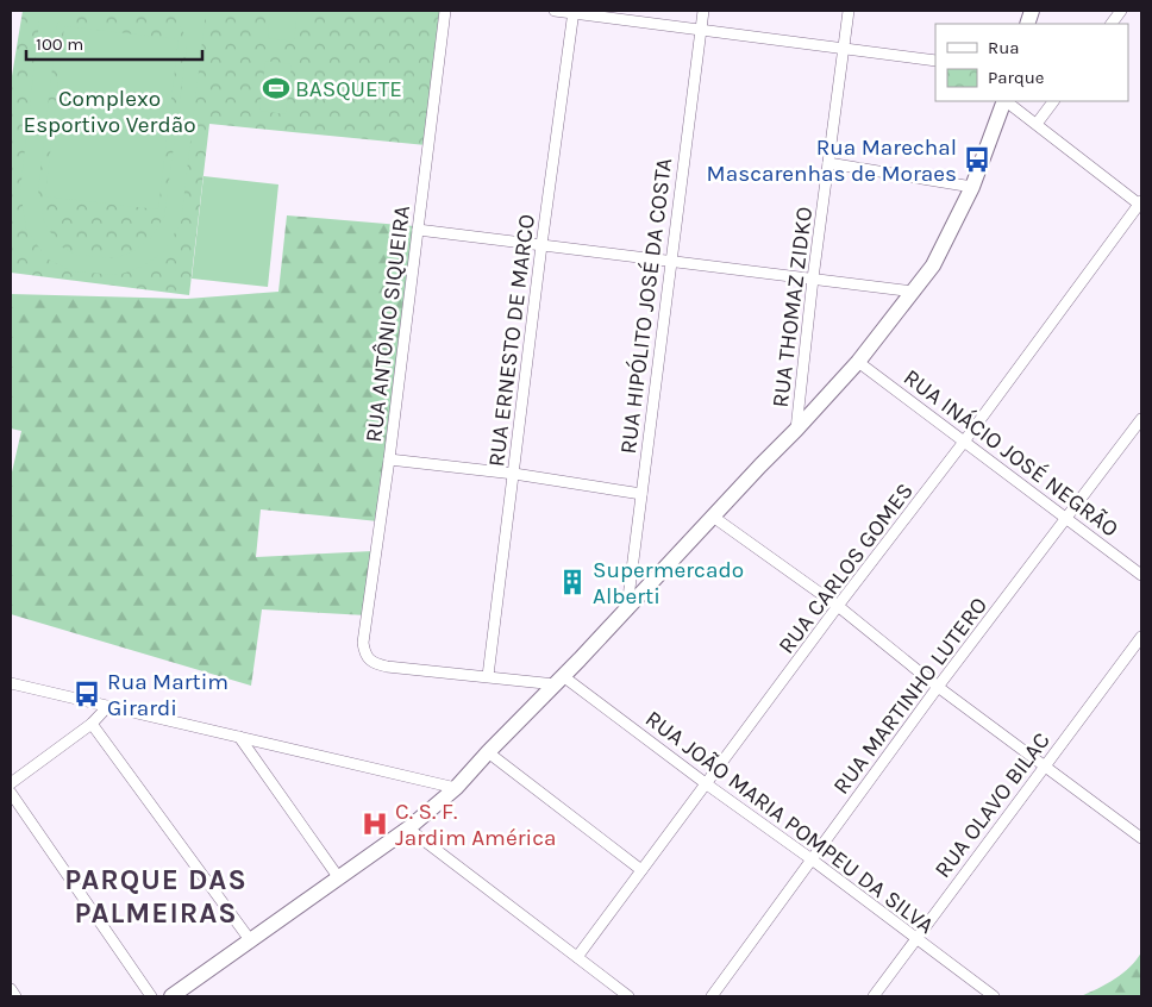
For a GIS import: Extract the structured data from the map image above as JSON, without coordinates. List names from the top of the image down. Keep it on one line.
{"streets":{"street":["RUA HIPÓLITO JOSÉ DA COSTA","RUA THOMAZ ZIDKO","RUA ANTÔNIO SIQUEIRA","RUA ERNESTO DE MARCO","RUA INÁCIO JOSÉ NEGRÃO","RUA CARLOS GOMES","RUA MARTINHO LUTERO","RUA OLAVO BILAC","RUA JOÃO MARIA POMPEU DA SILVA"]},"crossings":[["RUA ANTÔNIO SIQUEIRA","RUA ERNESTO DE MARCO"],["RUA INÁCIO JOSÉ NEGRÃO","RUA CARLOS GOMES"],["RUA INÁCIO JOSÉ NEGRÃO","RUA MARTINHO LUTERO"],["RUA CARLOS GOMES","RUA JOÃO MARIA POMPEU DA SILVA"],["RUA MARTINHO LUTERO","RUA JOÃO MARIA POMPEU DA SILVA"],["RUA OLAVO BILAC","RUA JOÃO MARIA POMPEU DA SILVA"]],"districts":["PARQUE DAS PALMEIRAS"],"parks":["Complexo Esportivo Verdão"],"places":{"sports":["BASQUETE"],"bus stop":["Rua Marechal Mascarenhas de Moraes","Rua Martim Girardi"],"building":["Supermercado Alberti"],"hospital":["C. S. F. Jardim América"]},"legend":["Rua","Parque"],"scale_bar":"100 m"}
